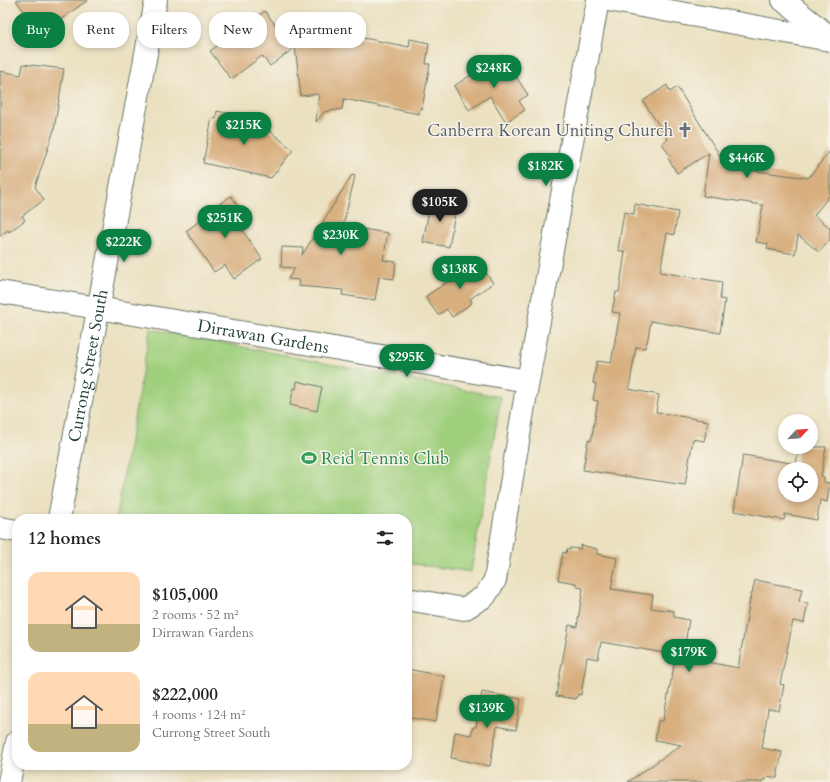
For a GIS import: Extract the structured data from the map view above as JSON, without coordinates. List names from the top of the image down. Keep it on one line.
{"streets":{"street":["Dirrawan Gardens","Currong Street South"]},"crossings":[["Dirrawan Gardens","Currong Street South"]],"places":{"church":["Canberra Korean Uniting Church"],"sports":["Reid Tennis Club"]},"north":"top right","page":{"chip":["Buy","Rent","Filters","New","Apartment"],"price":["$248K","$215K","$446K","$182K","$105K","$251K","$230K","$222K","$138K","$295K","$179K","$139K"],"heading":"12 homes","list":[{"name":"$105,000","note":"2 rooms · 52 m² · Dirrawan Gardens"},{"name":"$222,000","note":"4 rooms · 124 m² · Currong Street South"}]}}
